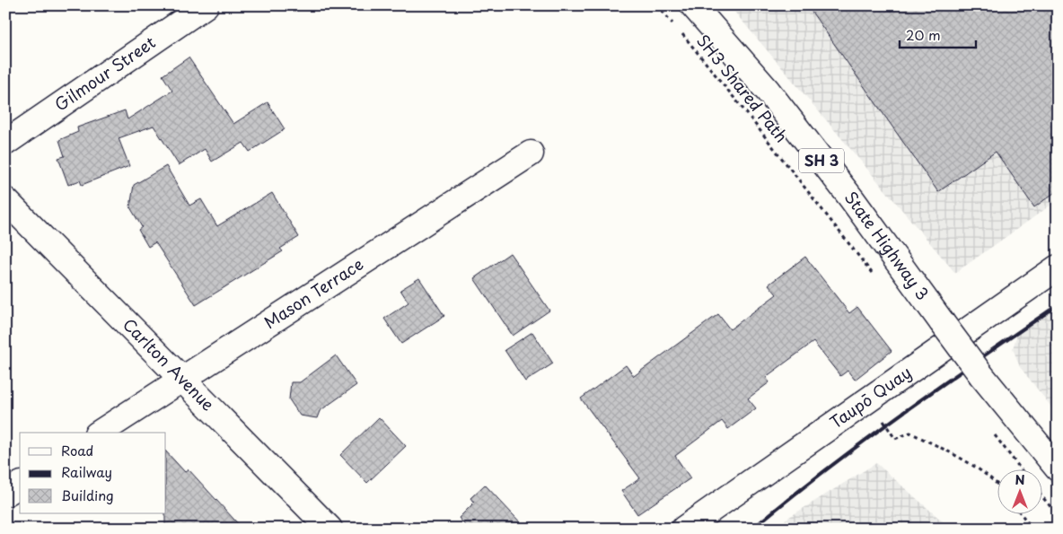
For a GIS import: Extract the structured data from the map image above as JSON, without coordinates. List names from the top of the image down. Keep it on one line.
{"streets":{"main road":["Gilmour Street","SH 3","State Highway 3","Mason Terrace","Carlton Avenue","Taupō Quay"],"path":["SH3 Shared Path"]},"crossings":[["Mason Terrace","Carlton Avenue"]],"legend":["Road","Railway","Building"],"scale_bar":"20 m","north":"top"}
